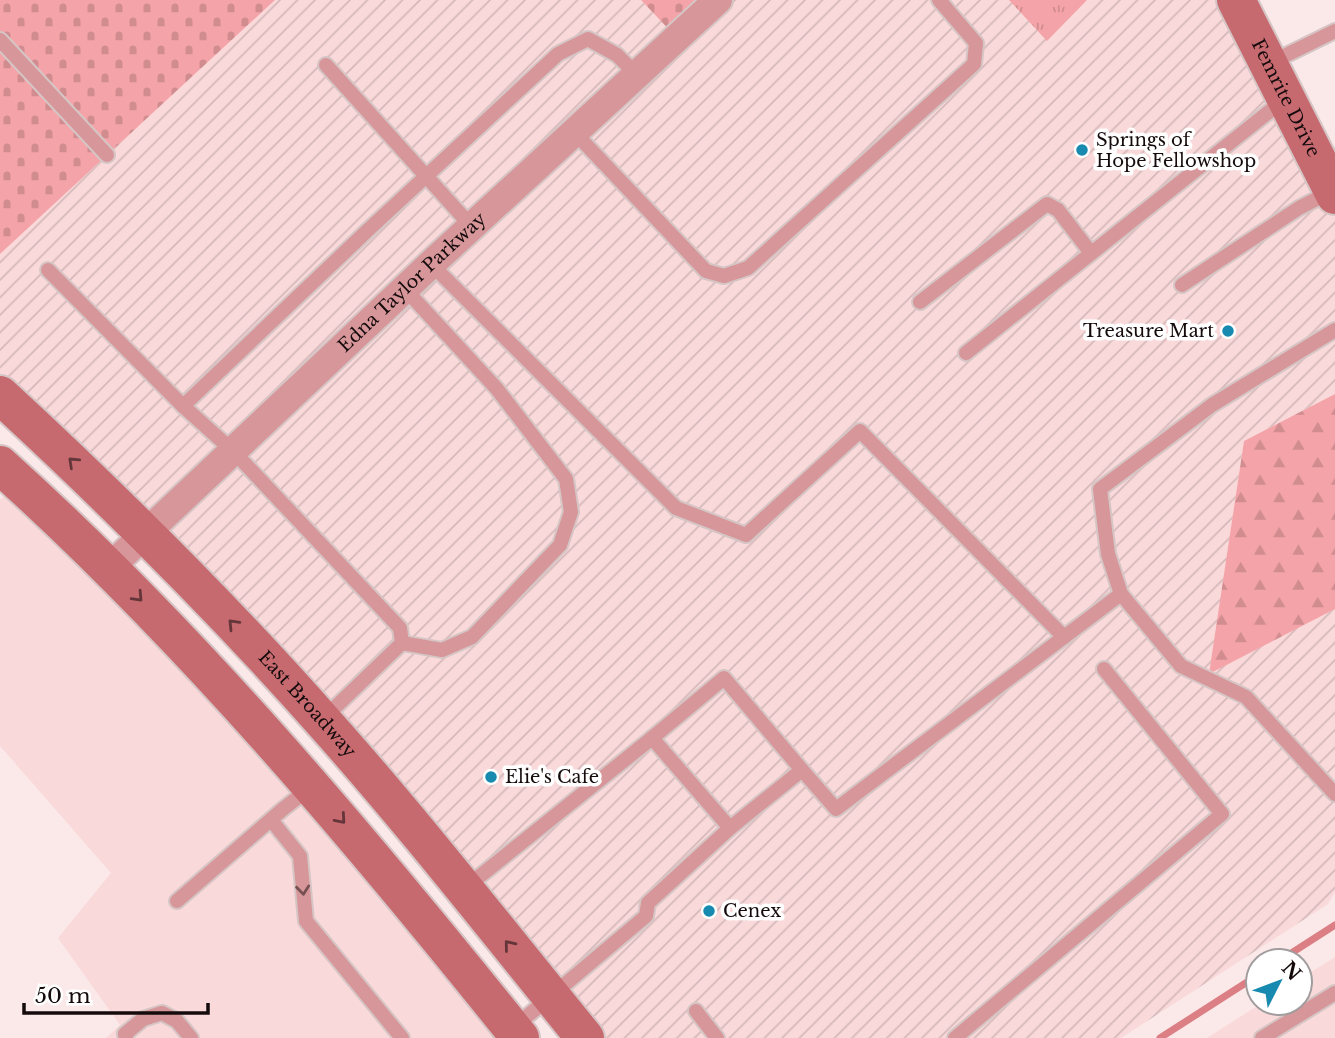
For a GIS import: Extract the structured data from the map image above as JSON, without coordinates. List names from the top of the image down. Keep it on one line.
{"streets":{"street":["Femrite Drive","Edna Taylor Parkway","East Broadway"]},"crossings":[["Edna Taylor Parkway","East Broadway"]],"places":["Springs of Hope Fellowshop","Treasure Mart","Elie's Cafe","Cenex"],"scale_bar":"50 m","north":"top right"}
